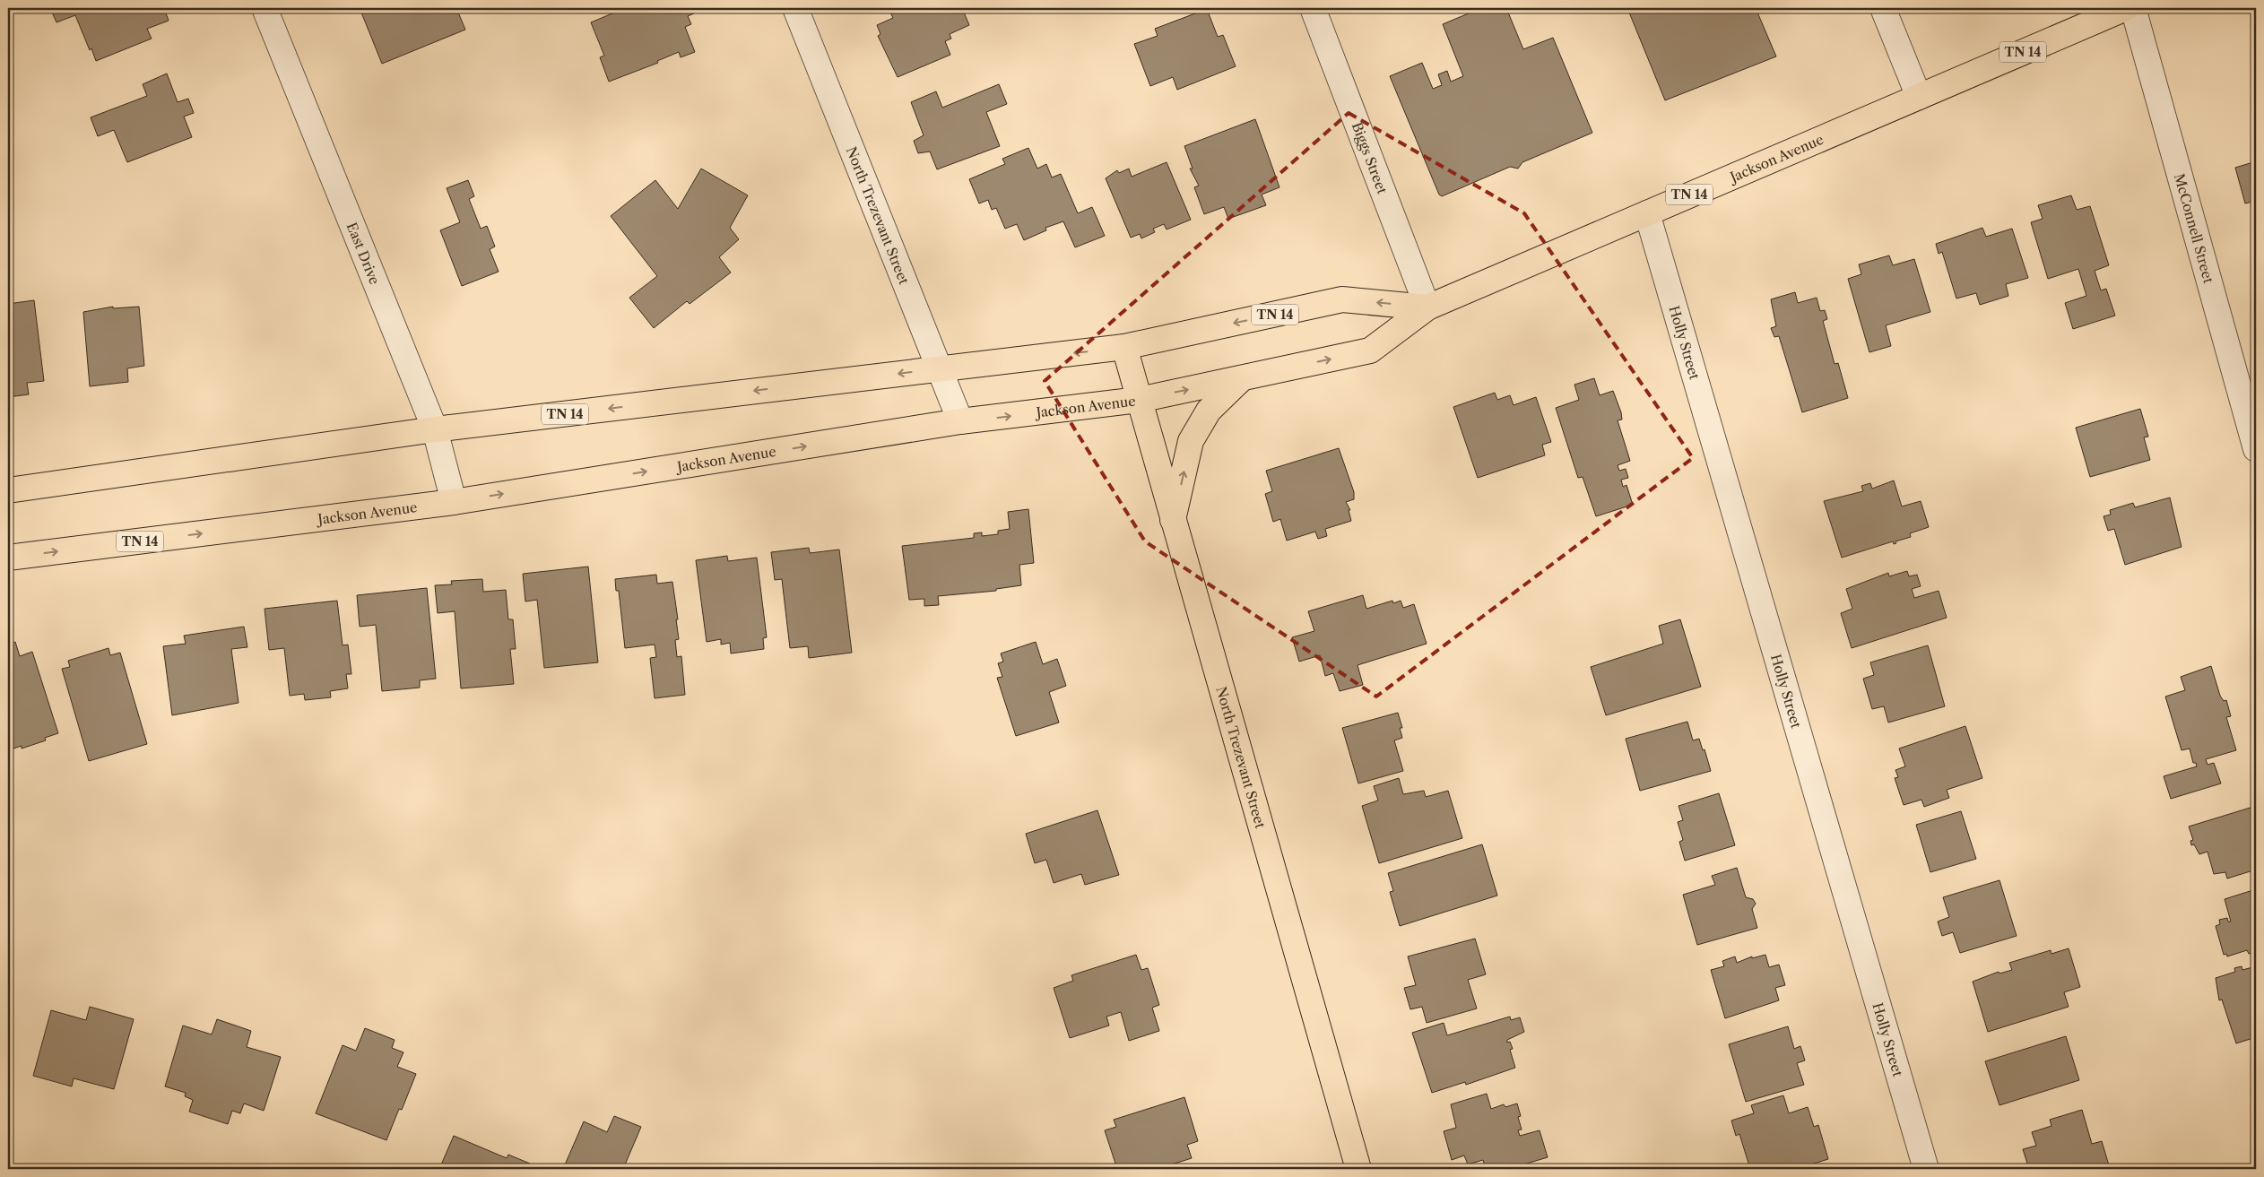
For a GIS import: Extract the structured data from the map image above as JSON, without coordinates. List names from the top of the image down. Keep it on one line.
{"streets":{"main road":["TN 14","Jackson Avenue","North Trezevant Street"],"street":["Biggs Street","McConnell Street","East Drive","Holly Street"]},"crossings":[["Biggs Street","Jackson Avenue"],["Jackson Avenue","North Trezevant Street"],["Jackson Avenue","East Drive"],["Jackson Avenue","Holly Street"]]}
